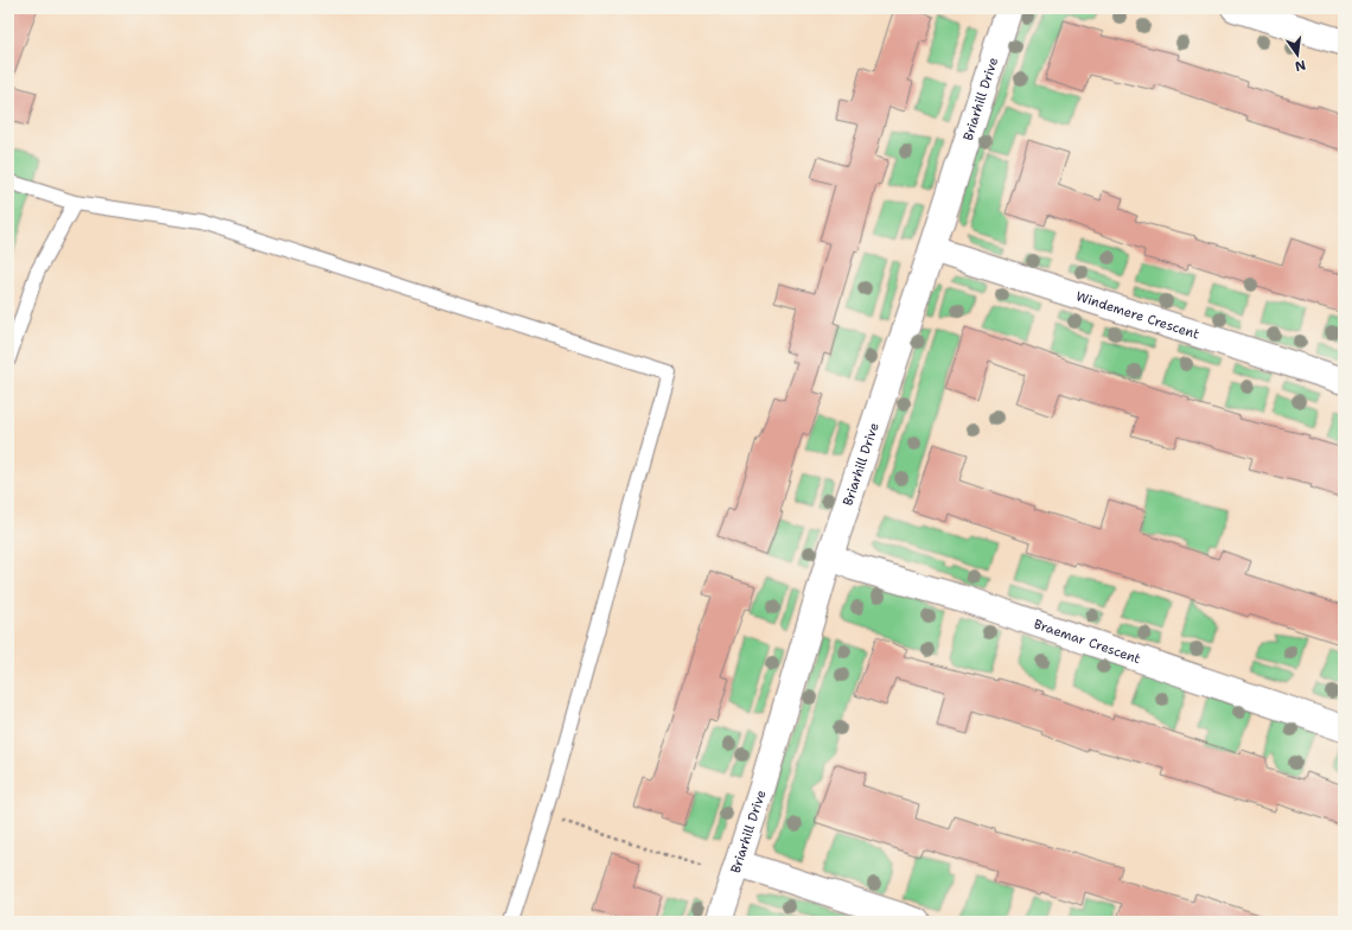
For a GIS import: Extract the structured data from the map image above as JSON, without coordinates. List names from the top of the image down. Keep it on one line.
{"streets":{"street":["Briarhill Drive","Windemere Crescent","Braemar Crescent"]},"crossings":[["Briarhill Drive","Windemere Crescent"],["Briarhill Drive","Braemar Crescent"]],"north":"bottom"}
